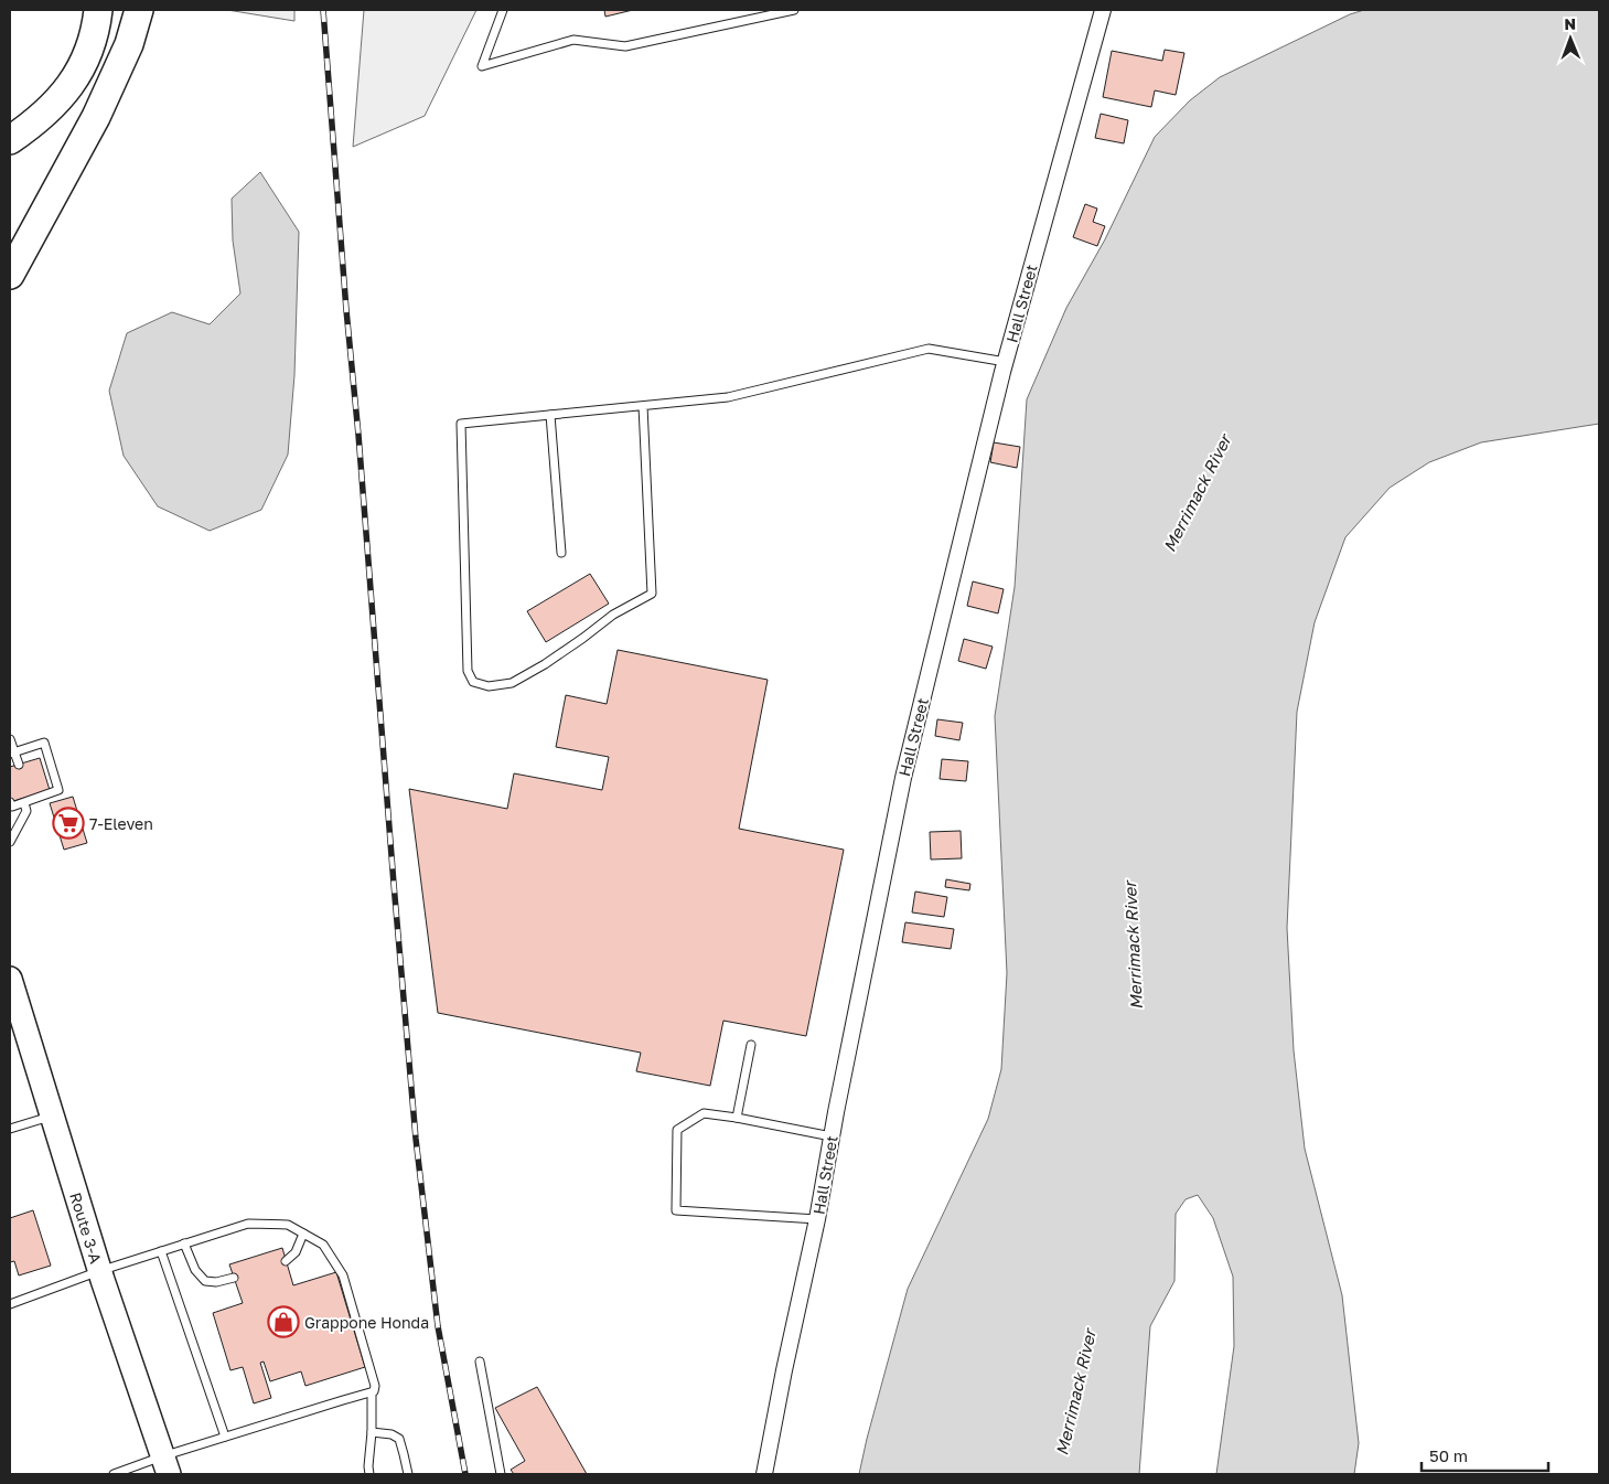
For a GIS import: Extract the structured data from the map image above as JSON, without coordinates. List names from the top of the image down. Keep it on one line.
{"streets":{"main road":["Route 3-A"],"street":["Hall Street"]},"water":["Merrimack River"],"places":{"supermarket":["7-Eleven"],"shop":["Grappone Honda"]},"scale_bar":"50 m","north":"top"}
